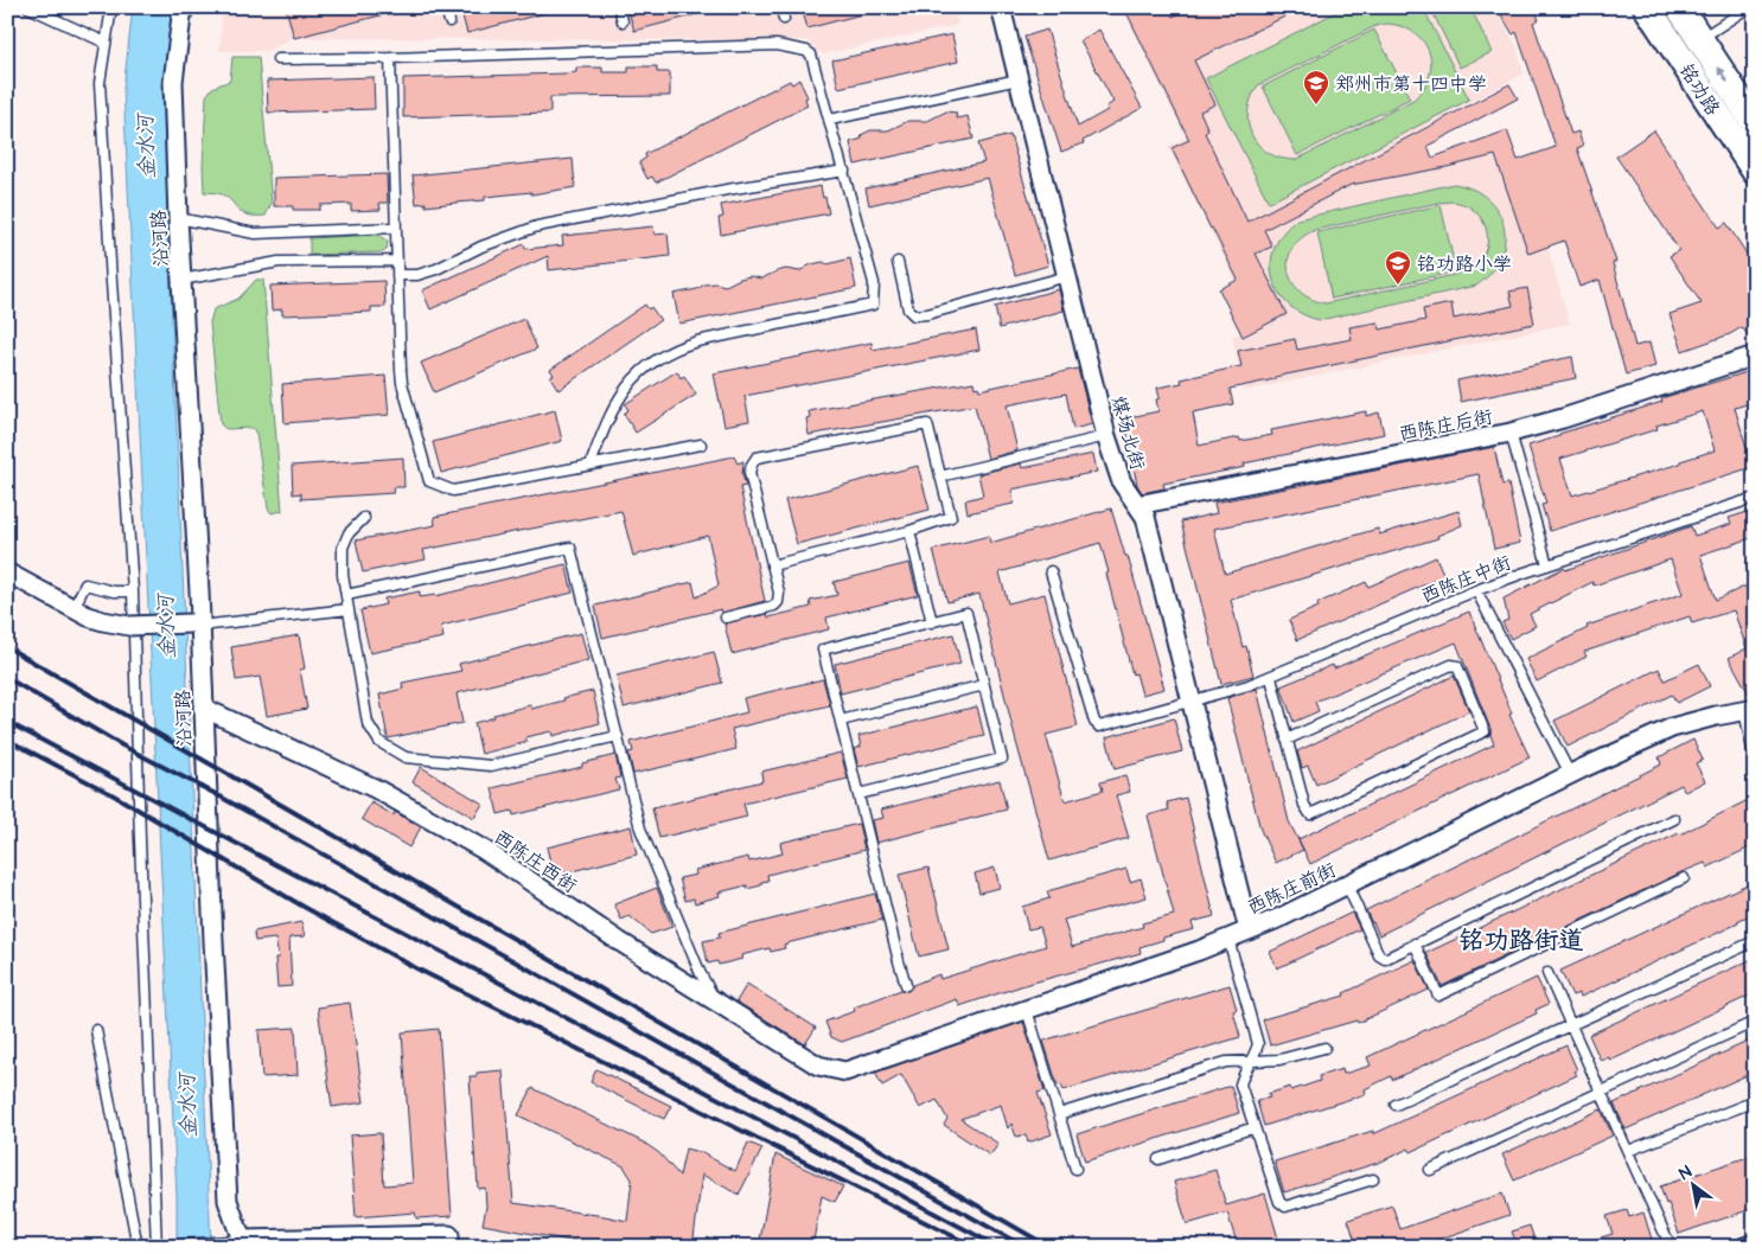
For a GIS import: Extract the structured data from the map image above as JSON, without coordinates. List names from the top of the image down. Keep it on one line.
{"streets":{"main road":["铭功路"],"street":["沿河路","西陈庄后街","煤场北街","西陈庄西街","西陈庄前街"],"lane":["西陈庄中街"]},"crossings":[["沿河路","西陈庄西街"],["西陈庄后街","煤场北街"],["煤场北街","西陈庄中街"],["煤场北街","西陈庄前街"],["西陈庄西街","西陈庄前街"]],"districts":["铭功路街道"],"water":["金水河"],"places":{"school or university":["郑州市第十四中学","铭功路小学"]},"north":"top left"}
